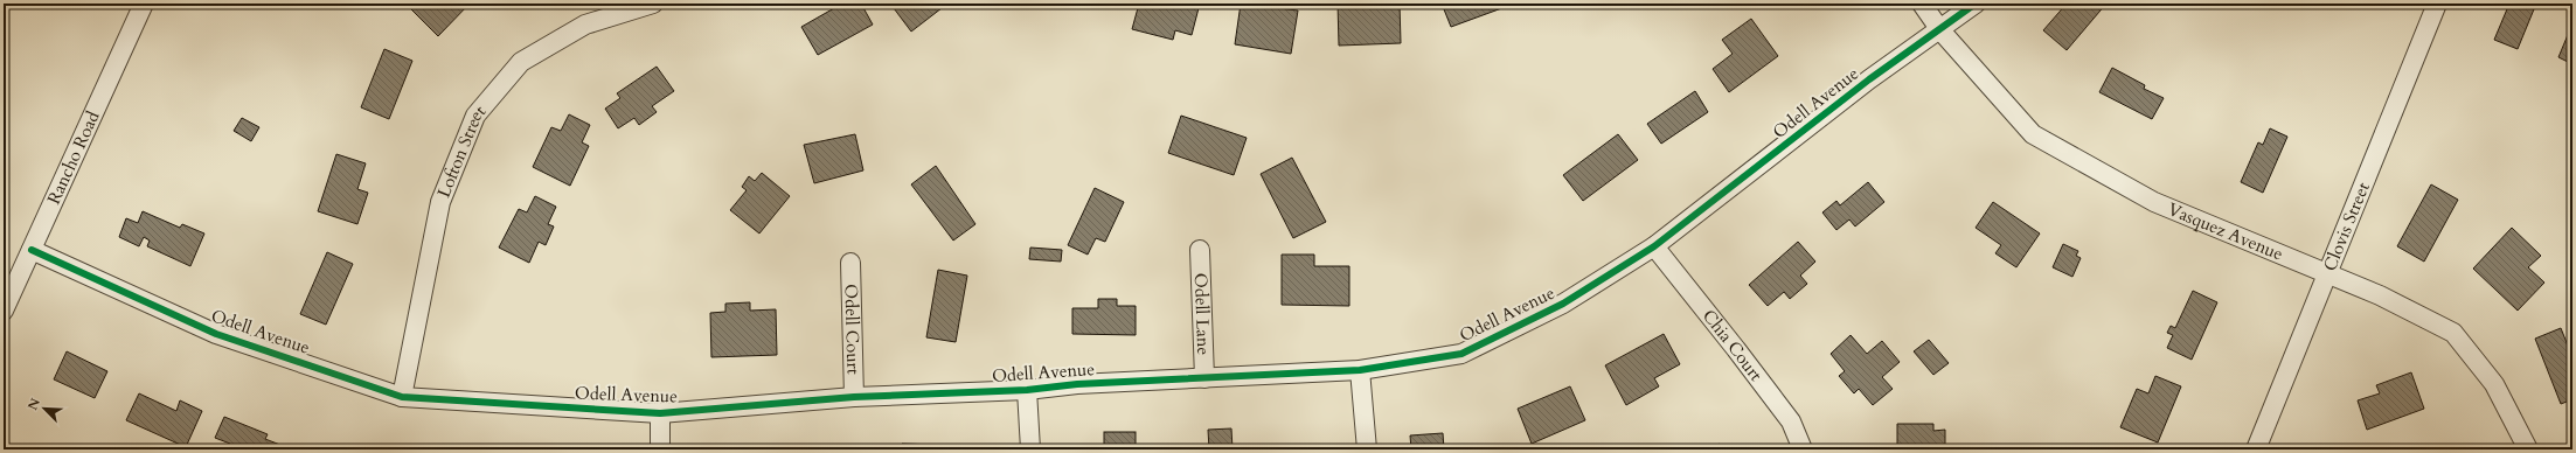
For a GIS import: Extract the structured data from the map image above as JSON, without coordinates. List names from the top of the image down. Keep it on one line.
{"streets":{"street":["Odell Avenue","Lofton Street","Rancho Road","Clovis Street","Vasquez Avenue","Odell Lane","Odell Court","Chia Court"]},"crossings":[["Odell Avenue","Lofton Street"],["Odell Avenue","Rancho Road"],["Odell Avenue","Vasquez Avenue"],["Odell Avenue","Odell Lane"],["Odell Avenue","Odell Court"],["Odell Avenue","Chia Court"],["Clovis Street","Vasquez Avenue"]],"north":"top left"}
